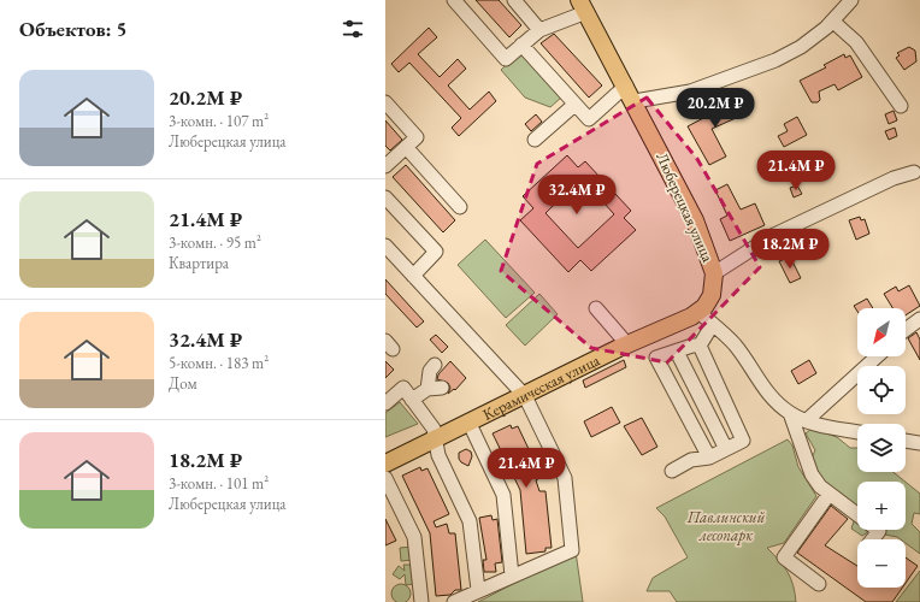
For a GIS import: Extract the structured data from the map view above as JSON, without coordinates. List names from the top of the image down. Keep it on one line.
{"streets":{"main road":["Люберецкая улица","Керамическая улица"]},"crossings":[["Люберецкая улица","Керамическая улица"]],"parks":["Павлинский лесопарк"],"north":"bottom left","page":{"heading":"Объектов: 5","list":[{"name":"20.2M ₽","note":"3-комн. · 107 m² · Люберецкая улица"},{"name":"21.4M ₽","note":"3-комн. · 95 m² · Квартира"},{"name":"32.4M ₽","note":"5-комн. · 183 m² · Дом"},{"name":"18.2M ₽","note":"3-комн. · 101 m² · Люберецкая улица"}],"price":["20.2M ₽","21.4M ₽","32.4M ₽","18.2M ₽","21.4M ₽"],"map_buttons":["+","−"]}}
